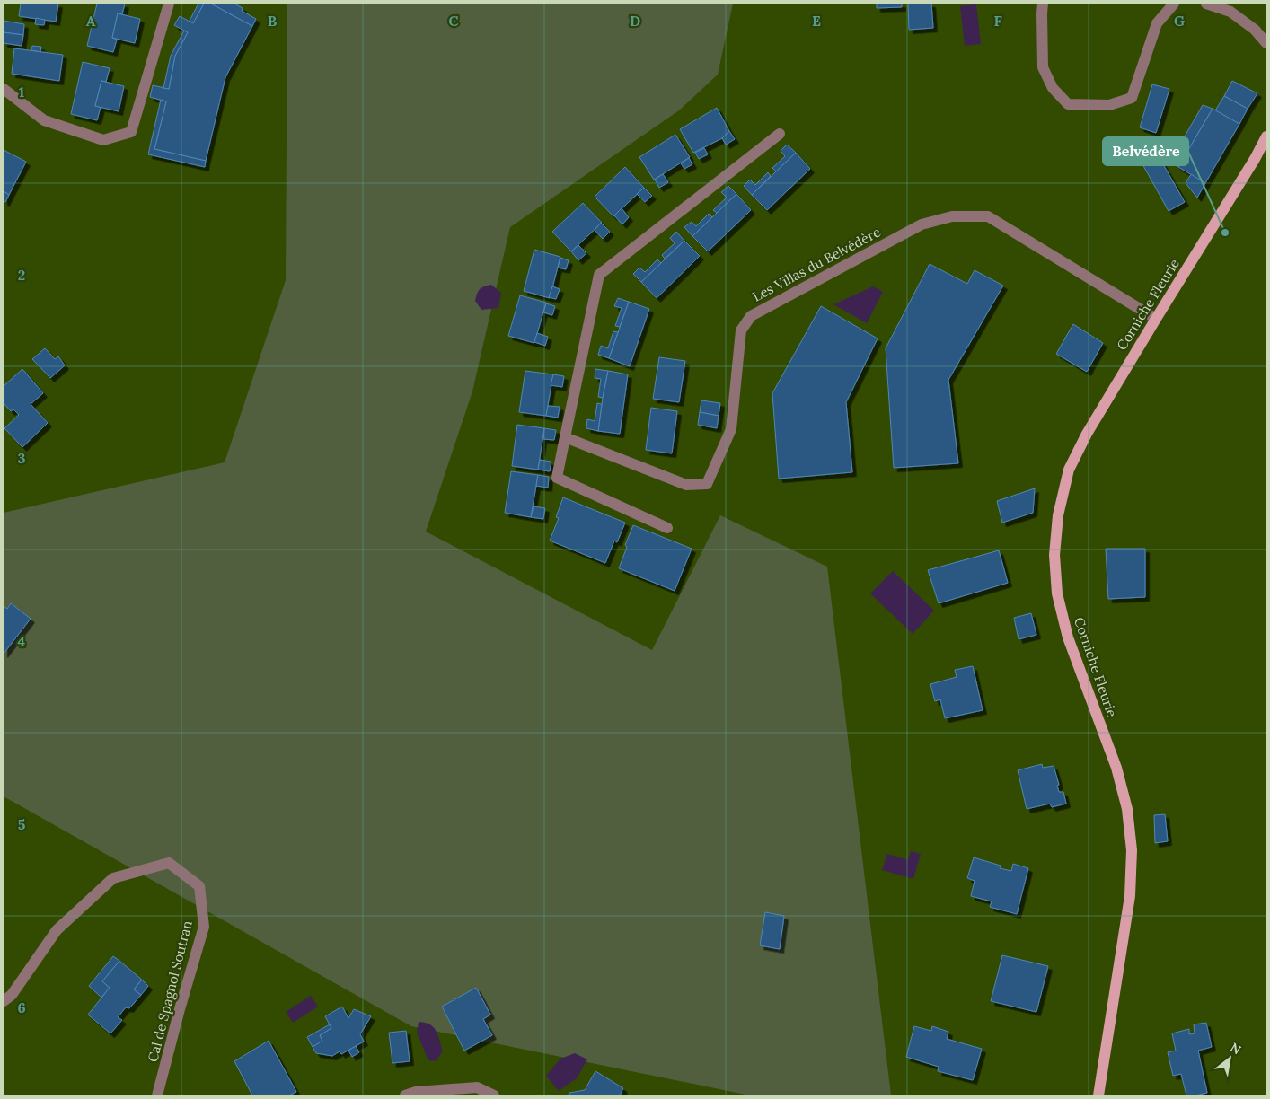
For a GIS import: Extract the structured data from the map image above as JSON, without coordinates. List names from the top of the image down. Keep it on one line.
{"streets":{"main road":["Corniche Fleurie"],"street":["Les Villas du Belvédère","Cal de Spagnol Soutran"]},"crossings":[["Les Villas du Belvédère","Corniche Fleurie"]],"places":["Belvédère"],"north":"top right","grid":{"columns":["A","B","C","D","E","F","G"],"rows":["1","2","3","4","5","6"]}}
